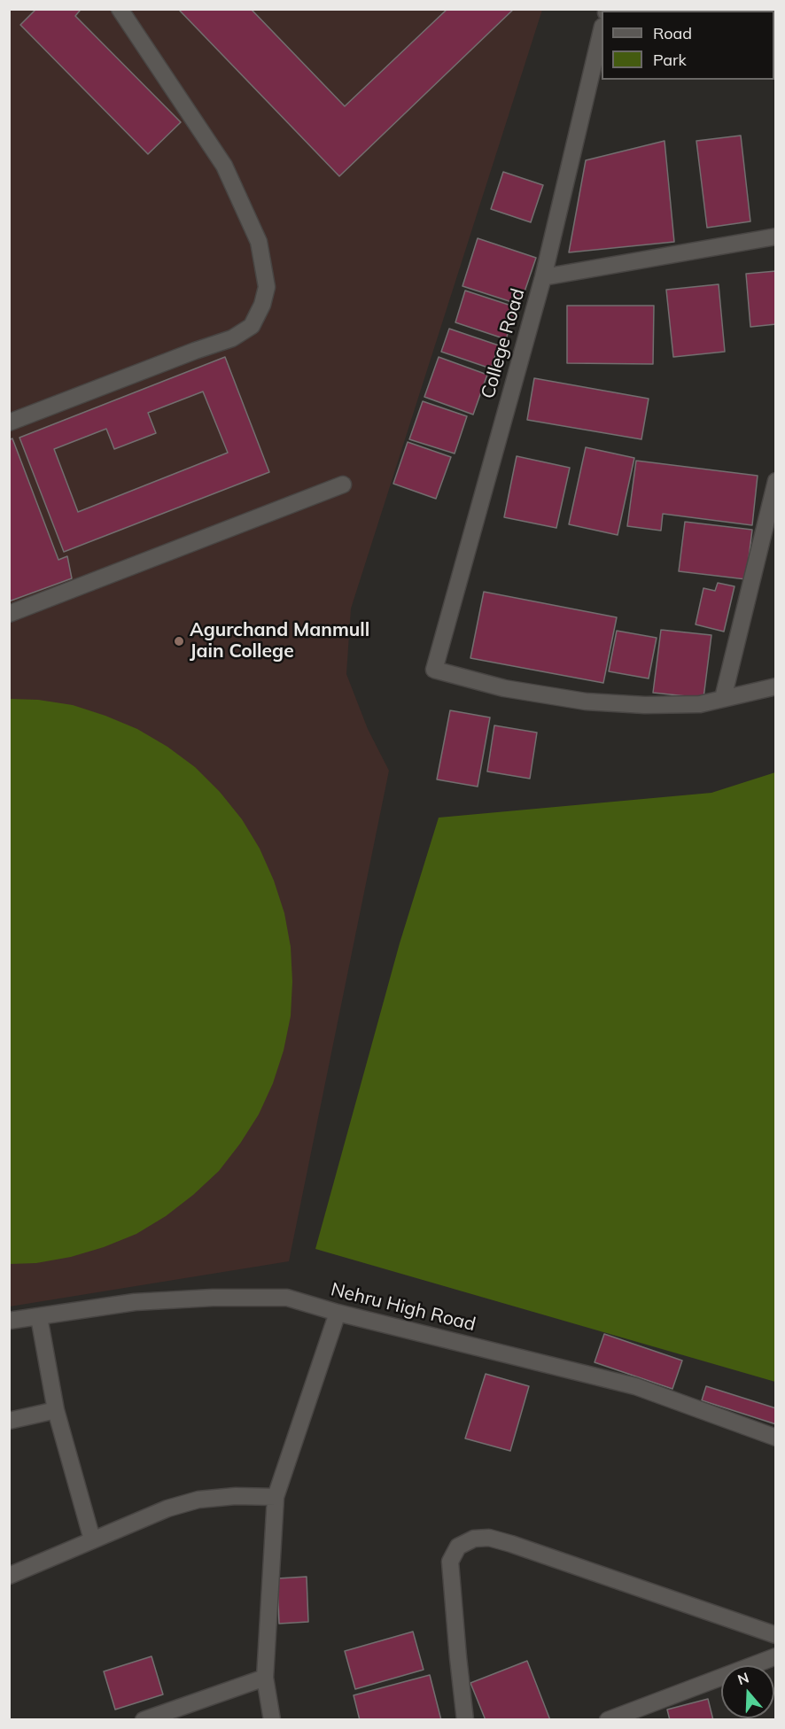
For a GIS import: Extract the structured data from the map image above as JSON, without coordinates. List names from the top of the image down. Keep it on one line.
{"streets":{"street":["College Road","Nehru High Road"]},"places":["Agurchand Manmull Jain College"],"legend":["Road","Park"],"north":"top"}
